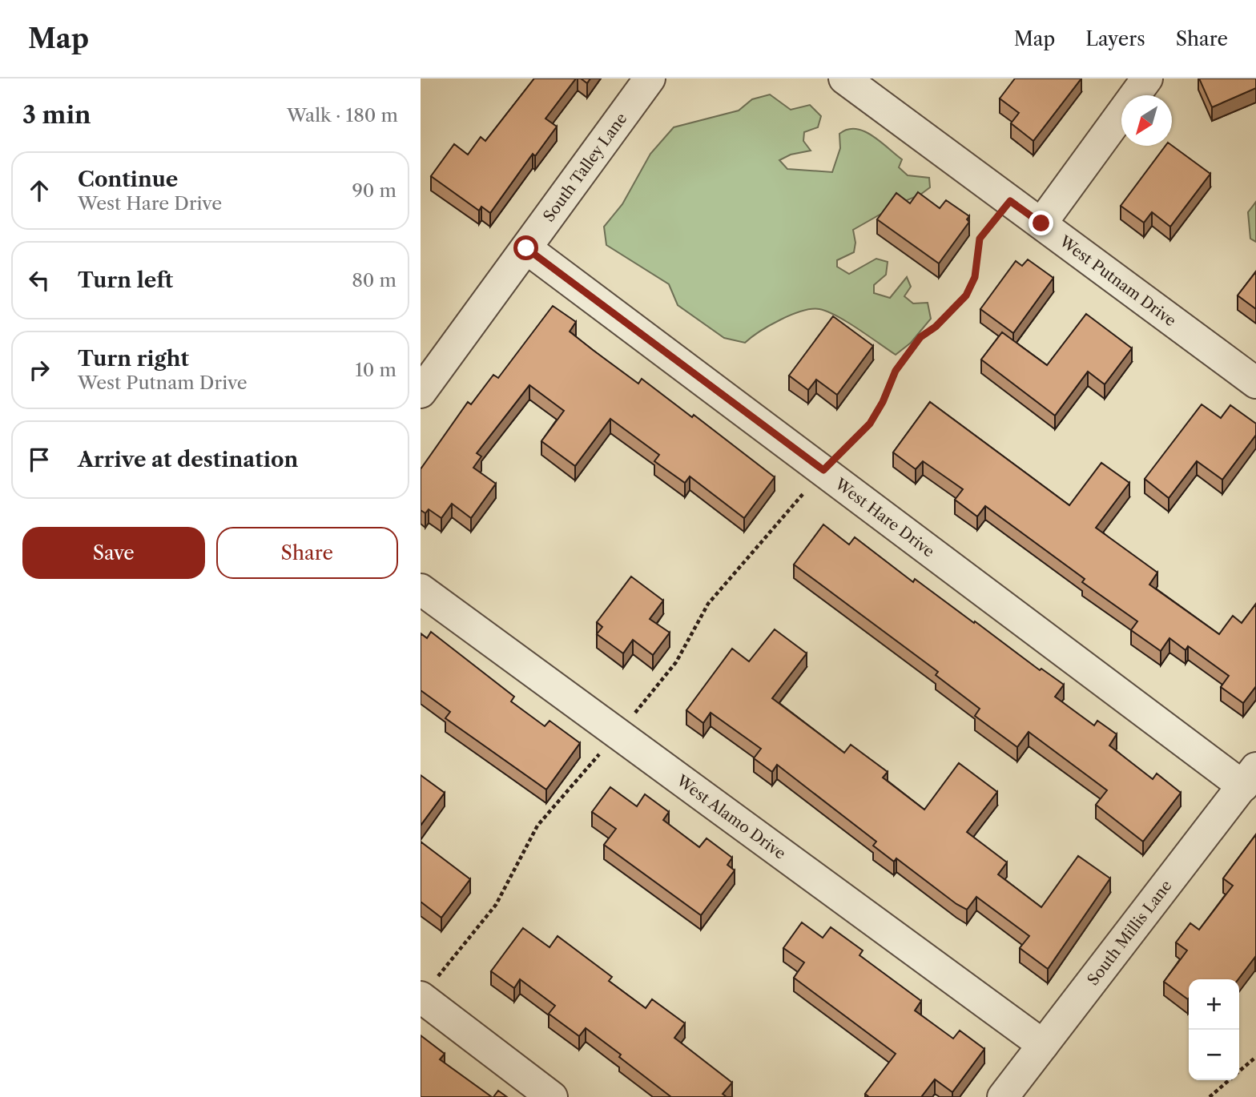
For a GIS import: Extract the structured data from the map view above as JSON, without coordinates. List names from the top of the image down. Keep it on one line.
{"streets":{"street":["South Talley Lane","West Putnam Drive","West Hare Drive","West Alamo Drive","South Millis Lane"]},"crossings":[["South Talley Lane","West Hare Drive"],["West Hare Drive","South Millis Lane"],["West Alamo Drive","South Millis Lane"]],"north":"bottom left","page":{"header":"Map","nav":["Map","Layers","Share"],"heading":["3 min","Walk · 180 m"],"list":[["Continue","West Hare Drive","90 m"],["Turn left","80 m"],["Turn right","West Putnam Drive","10 m"],"Arrive at destination"],"buttons":["Save","Share"],"map_buttons":["+","−"]}}
